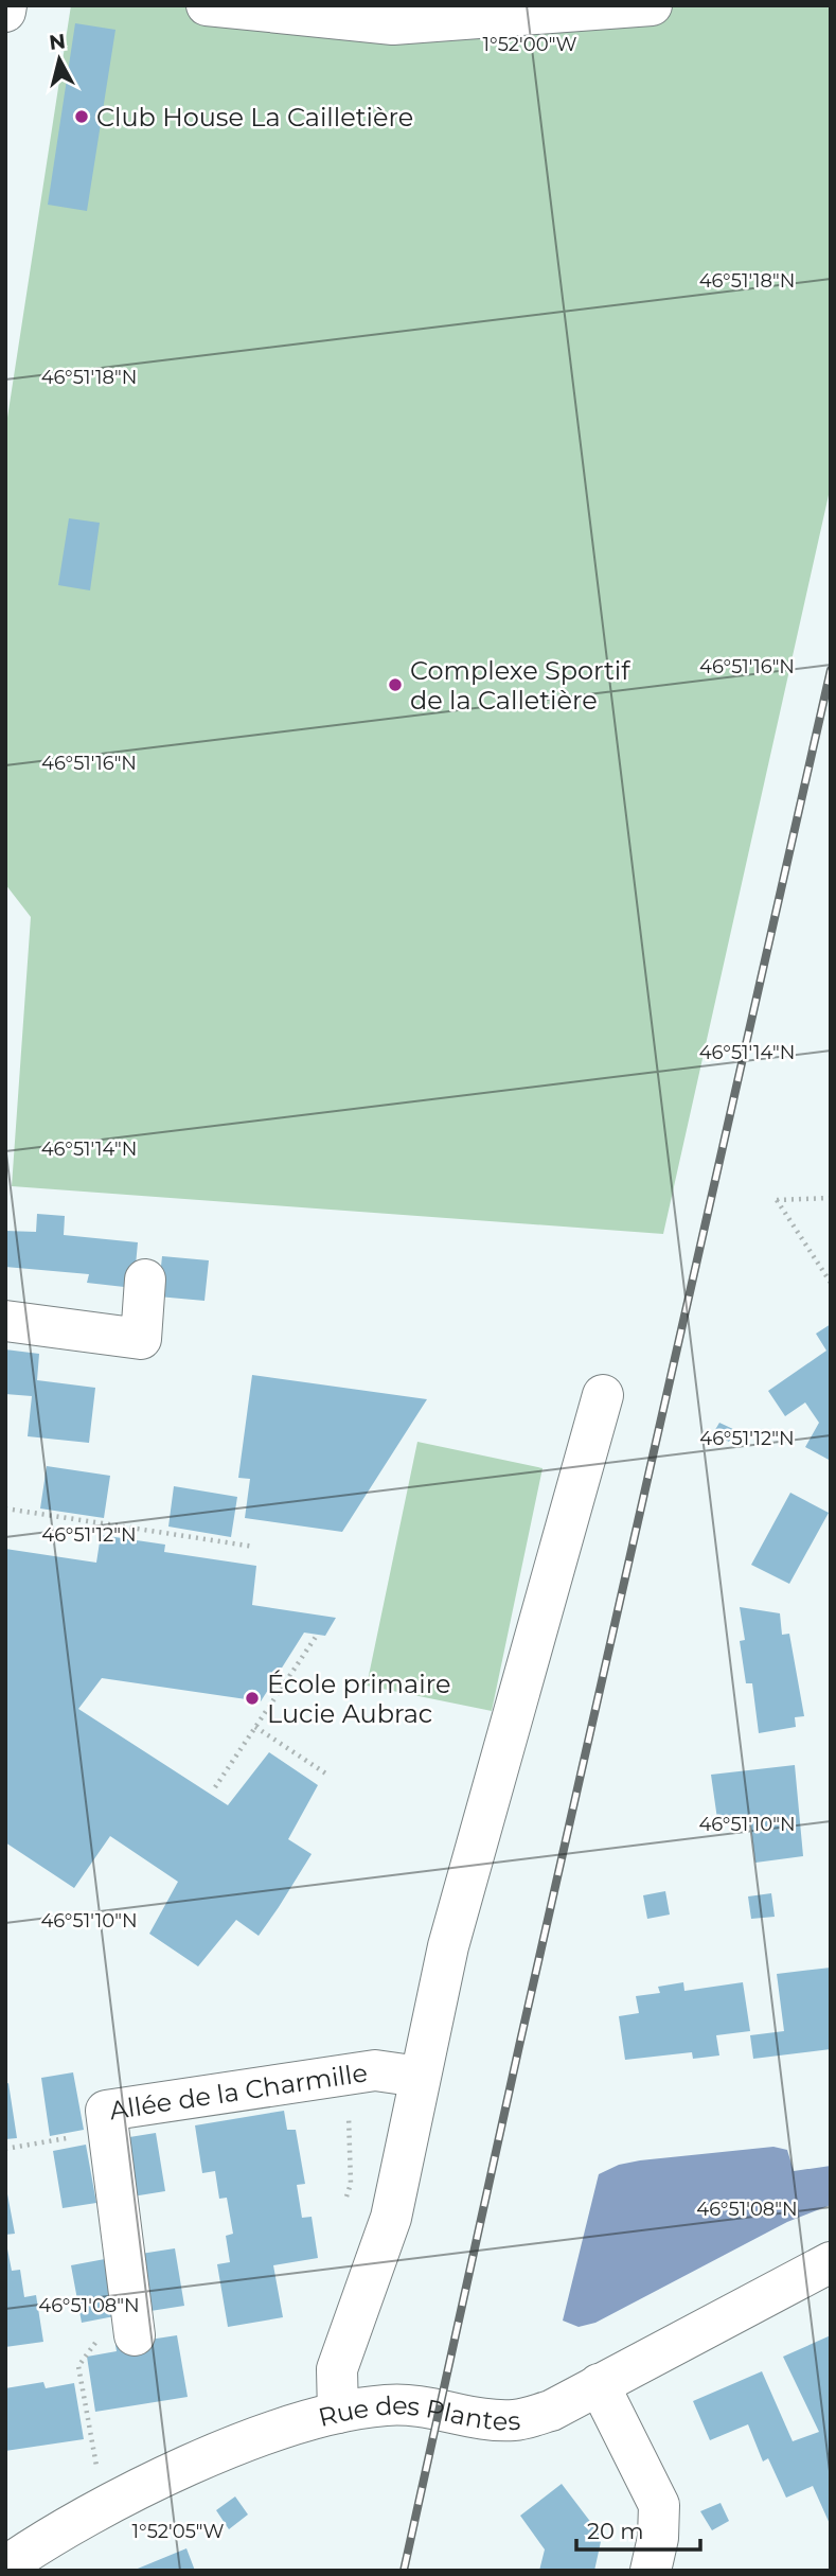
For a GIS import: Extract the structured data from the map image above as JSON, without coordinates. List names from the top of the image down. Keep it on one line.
{"streets":{"street":["Allée de la Charmille","Rue des Plantes"]},"places":["Club House La Cailletière","Complexe Sportif de la Calletière","École primaire Lucie Aubrac"],"scale_bar":"20 m","north":"top","coordinates":["1°52'00\"W","46°51'18\"N","46°51'16\"N","46°51'14\"N","46°51'12\"N","46°51'10\"N","46°51'08\"N","1°52'05\"W"]}
